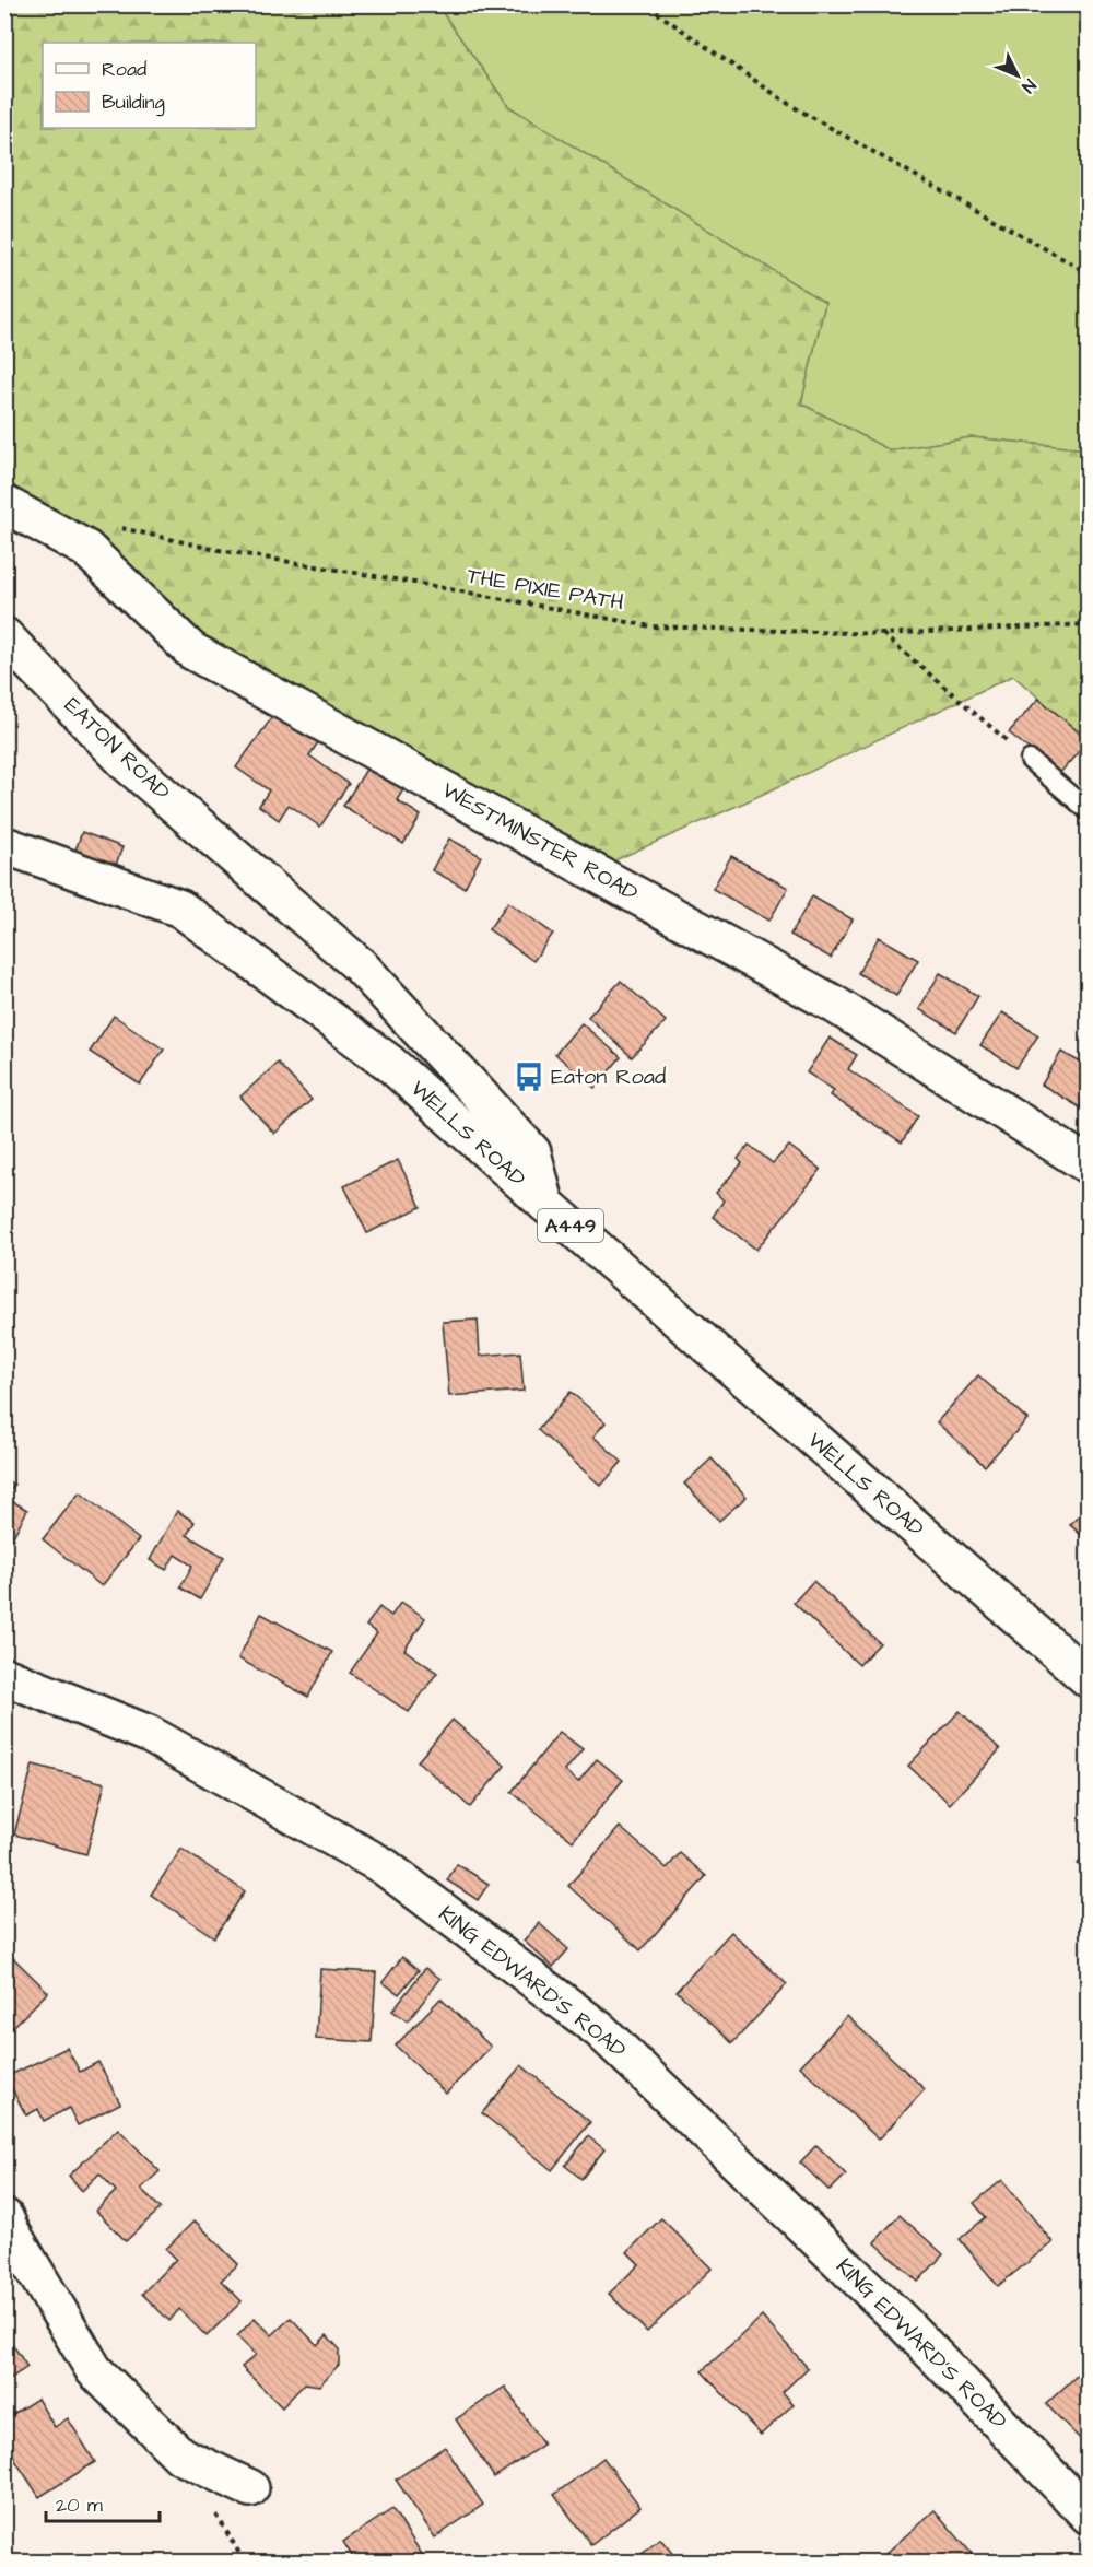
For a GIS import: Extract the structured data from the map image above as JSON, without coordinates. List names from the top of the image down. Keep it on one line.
{"streets":{"main road":["EATON ROAD","WESTMINSTER ROAD","WELLS ROAD","A449","KING EDWARD'S ROAD"],"path":["THE PIXIE PATH"]},"crossings":[["EATON ROAD","WELLS ROAD"]],"places":{"bus stop":["Eaton Road"]},"legend":["Road","Building"],"scale_bar":"20 m","north":"bottom right"}
